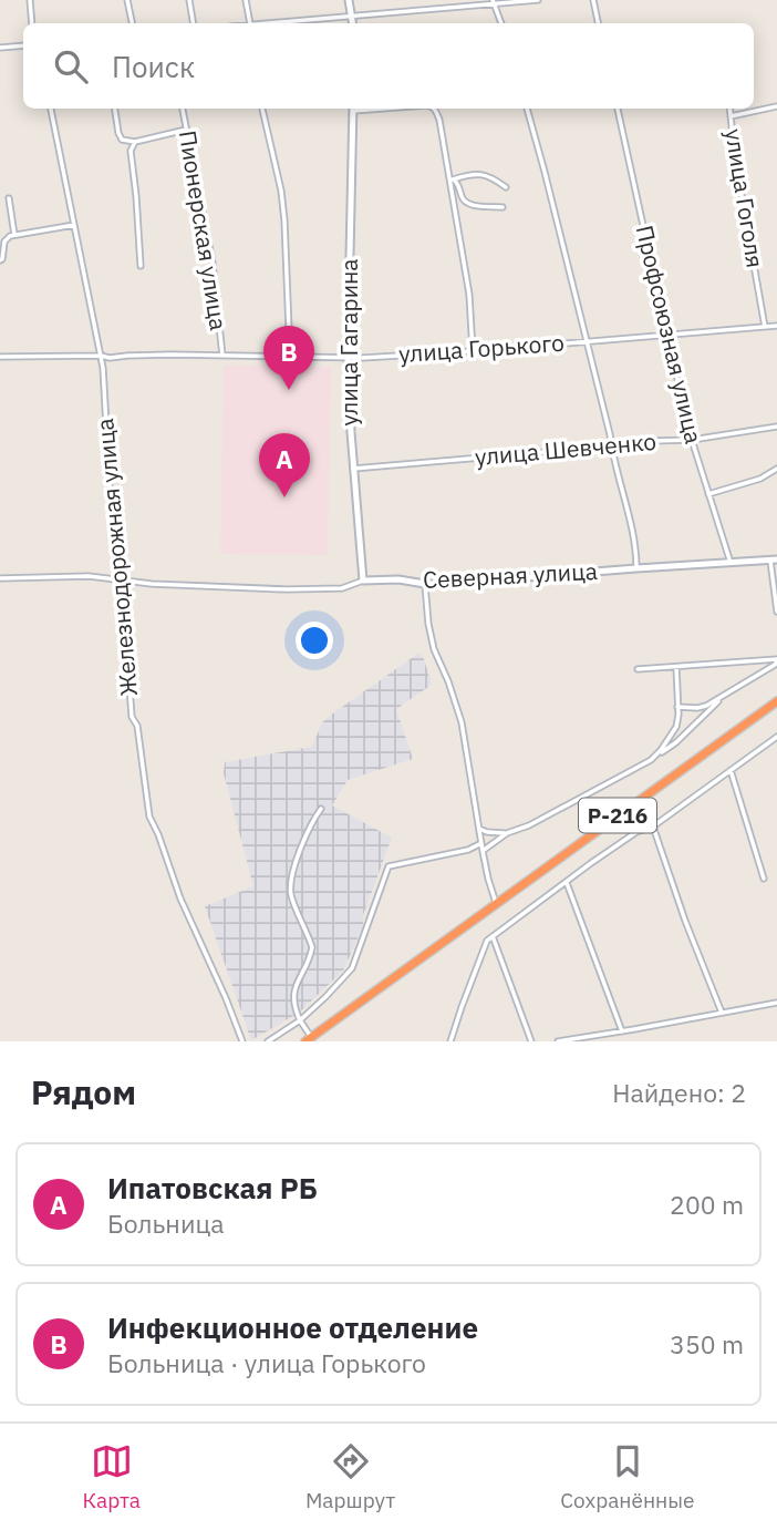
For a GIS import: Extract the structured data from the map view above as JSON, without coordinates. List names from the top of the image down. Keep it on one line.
{"streets":{"highway":["Р-216"],"street":["улица Гоголя","Пионерская улица","Профсоюзная улица","улица Гагарина","улица Горького","улица Шевченко","Железнодорожная улица","Северная улица"]},"crossings":[["улица Гоголя","улица Горького"],["Пионерская улица","улица Горького"],["Профсоюзная улица","улица Горького"],["Профсоюзная улица","улица Шевченко"],["Профсоюзная улица","Северная улица"],["улица Гагарина","улица Горького"],["улица Гагарина","улица Шевченко"],["улица Гагарина","Северная улица"],["улица Горького","Железнодорожная улица"],["Железнодорожная улица","Северная улица"]],"page":{"search":"Поиск","pins":["B","A"],"heading":["Рядом","Найдено: 2"],"list":[{"mark":"A","name":"Ипатовская РБ","note":"Больница","value":"200 m"},{"mark":"B","name":"Инфекционное отделение","note":"Больница · улица Горького","value":"350 m"}],"nav":["Карта","Маршрут","Сохранённые"]}}
